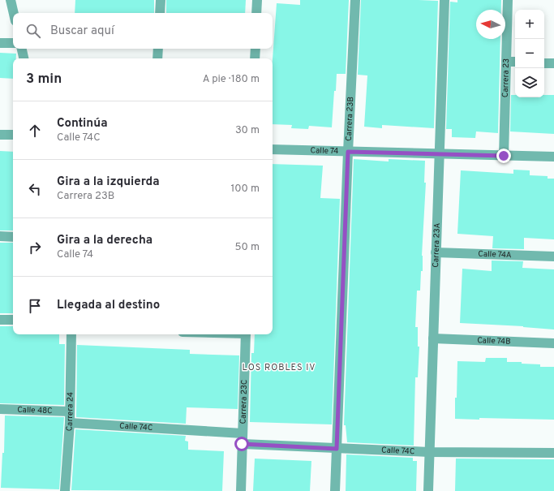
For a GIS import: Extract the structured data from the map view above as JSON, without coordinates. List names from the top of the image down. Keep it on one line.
{"streets":{"street":["Carrera 23","Carrera 23B","Calle 74","Carrera 23A","Calle 74A","Calle 74B","Carrera 23C","Calle 48C","Carrera 24","Calle 74C"]},"crossings":[["Carrera 23","Calle 74"],["Carrera 23B","Calle 74"],["Carrera 23B","Calle 74C"],["Calle 74","Carrera 23A"],["Carrera 23A","Calle 74A"],["Carrera 23A","Calle 74B"],["Carrera 23A","Calle 74C"],["Carrera 23C","Calle 74C"],["Calle 48C","Carrera 24"],["Carrera 24","Calle 74C"]],"districts":["LOS ROBLES IV"],"north":"left","page":{"map_buttons":["+","−"],"search":"Buscar aquí","heading":["3 min","A pie · 180 m"],"list":[["Continúa","Calle 74C","30 m"],["Gira a la izquierda","Carrera 23B","100 m"],["Gira a la derecha","Calle 74","50 m"],"Llegada al destino"]}}
